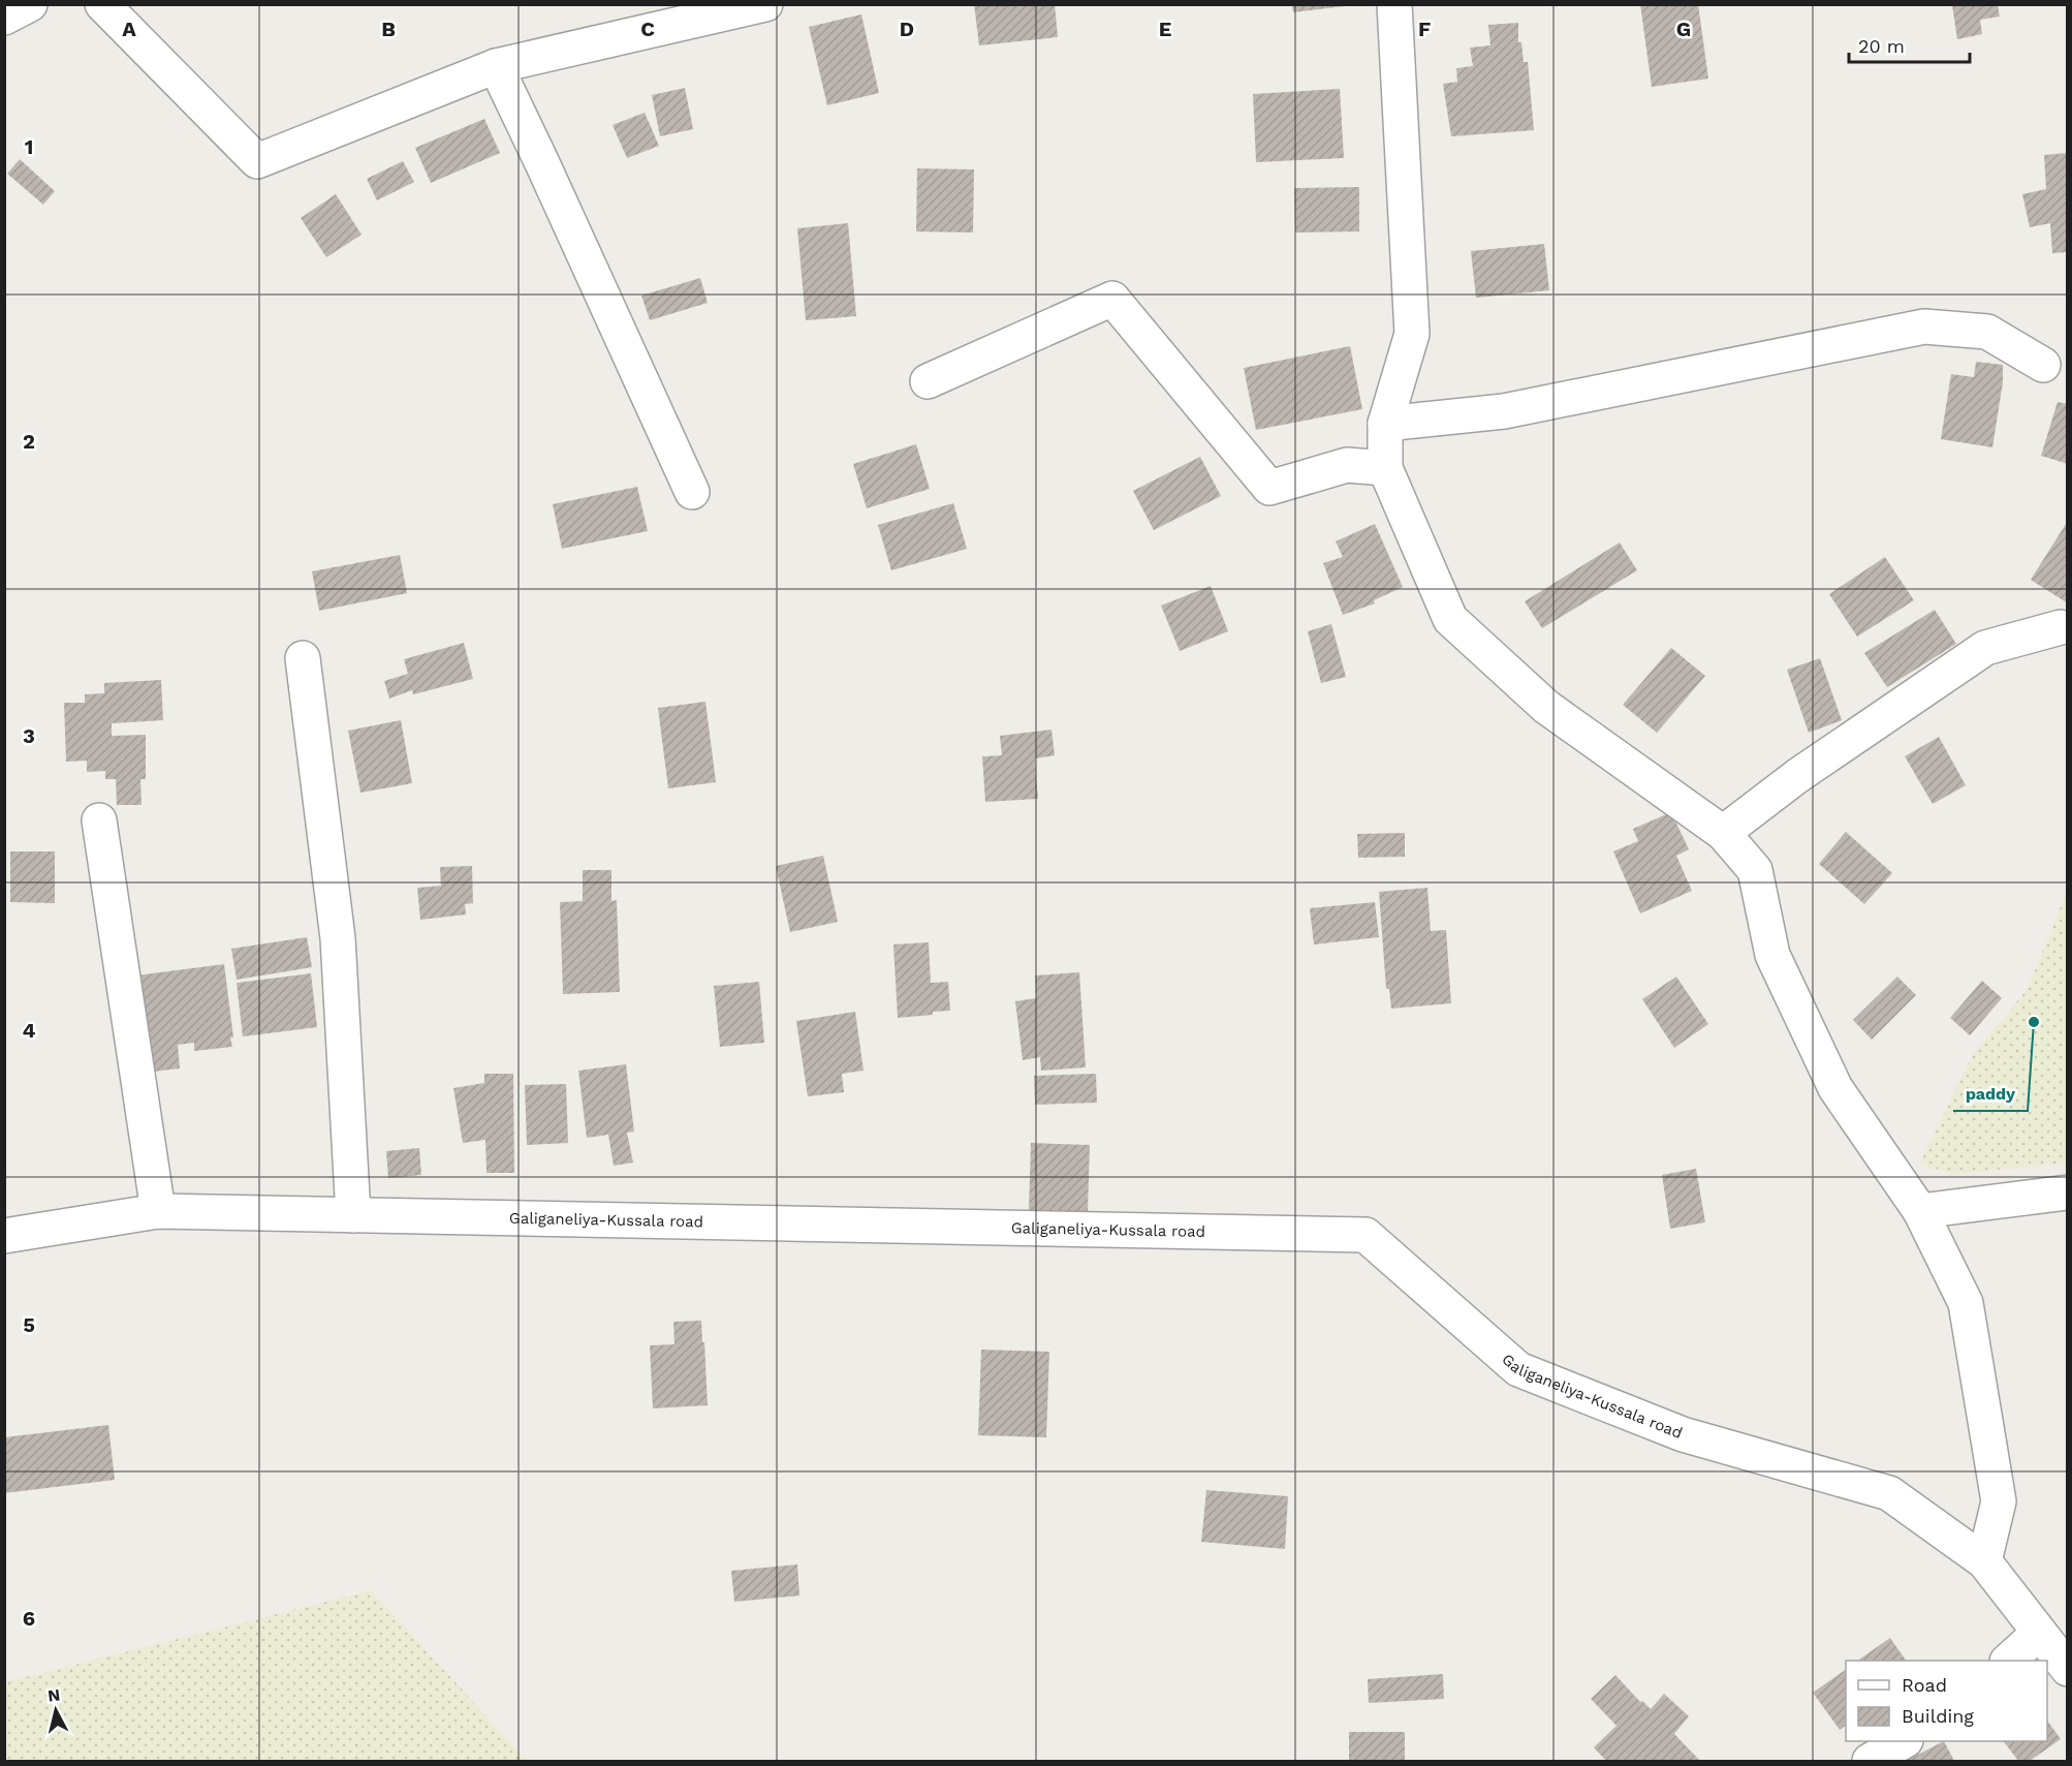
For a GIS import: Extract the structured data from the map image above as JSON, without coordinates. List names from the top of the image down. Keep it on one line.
{"streets":{"street":["Galiganeliya-Kussala road"]},"places":["paddy"],"legend":["Road","Building"],"scale_bar":"20 m","north":"top","grid":{"columns":["A","B","C","D","E","F","G"],"rows":["1","2","3","4","5","6"]}}
